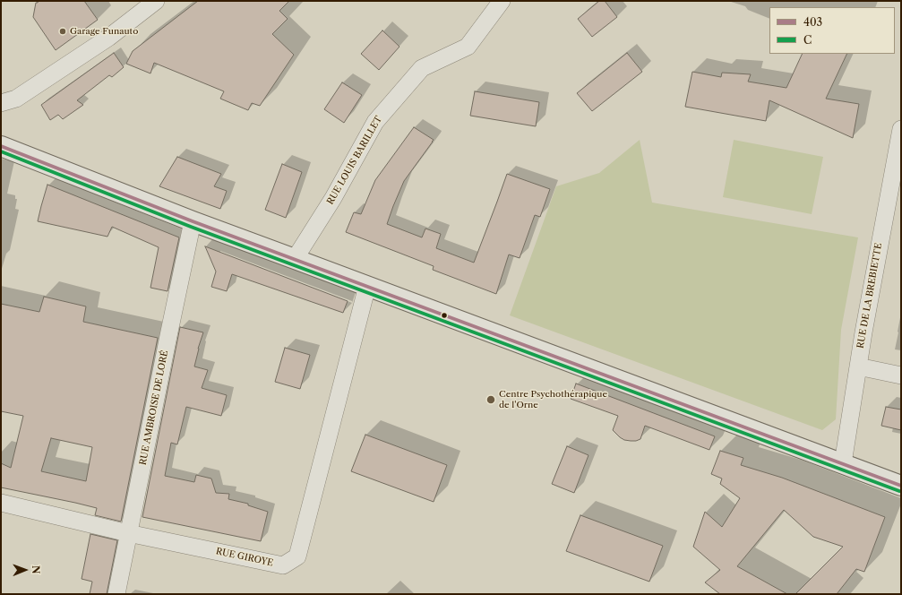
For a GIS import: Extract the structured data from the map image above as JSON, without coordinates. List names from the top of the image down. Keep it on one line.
{"streets":{"street":["RUE LOUIS BARILLET","RUE DE LA BREBIETTE","RUE AMBROISE DE LORÉ","RUE GIROYE"]},"crossings":[["RUE AMBROISE DE LORÉ","RUE GIROYE"]],"places":["Garage Funauto","Centre Psychothérapique de l'Orne"],"lines":["transit line 403","transit line C"],"legend":["403","C"],"north":"right"}
